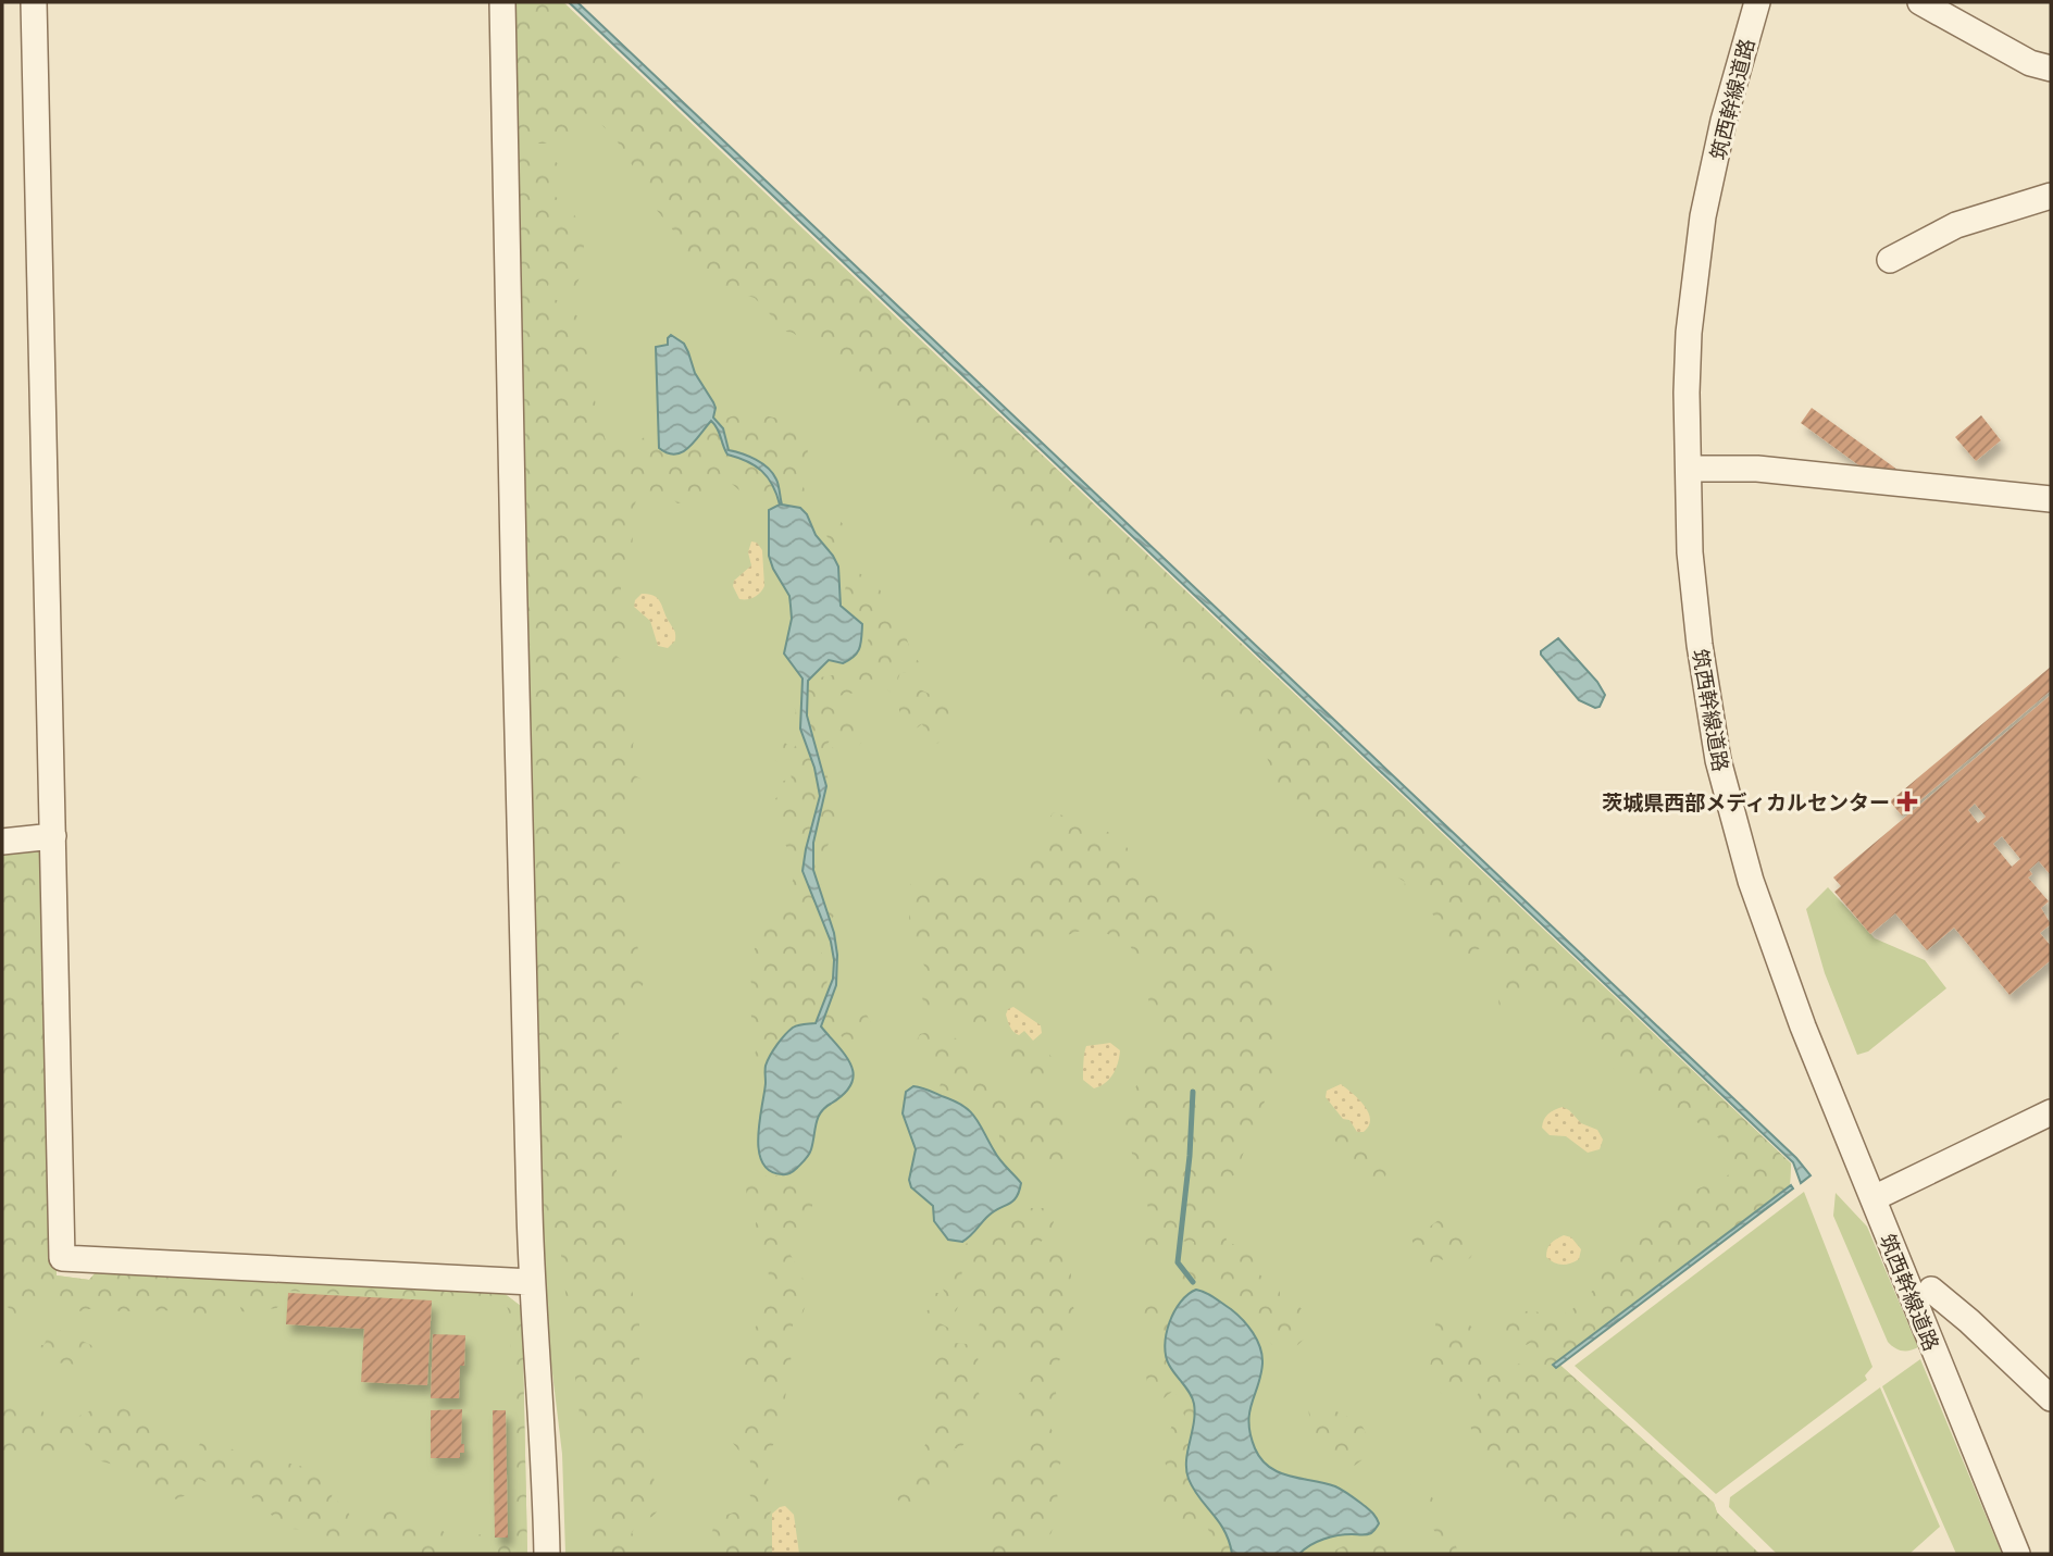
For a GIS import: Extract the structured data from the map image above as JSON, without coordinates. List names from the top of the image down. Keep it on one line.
{"streets":{"street":["筑西幹線道路"]},"places":{"health":["茨城県西部メディカルセンター"]}}
